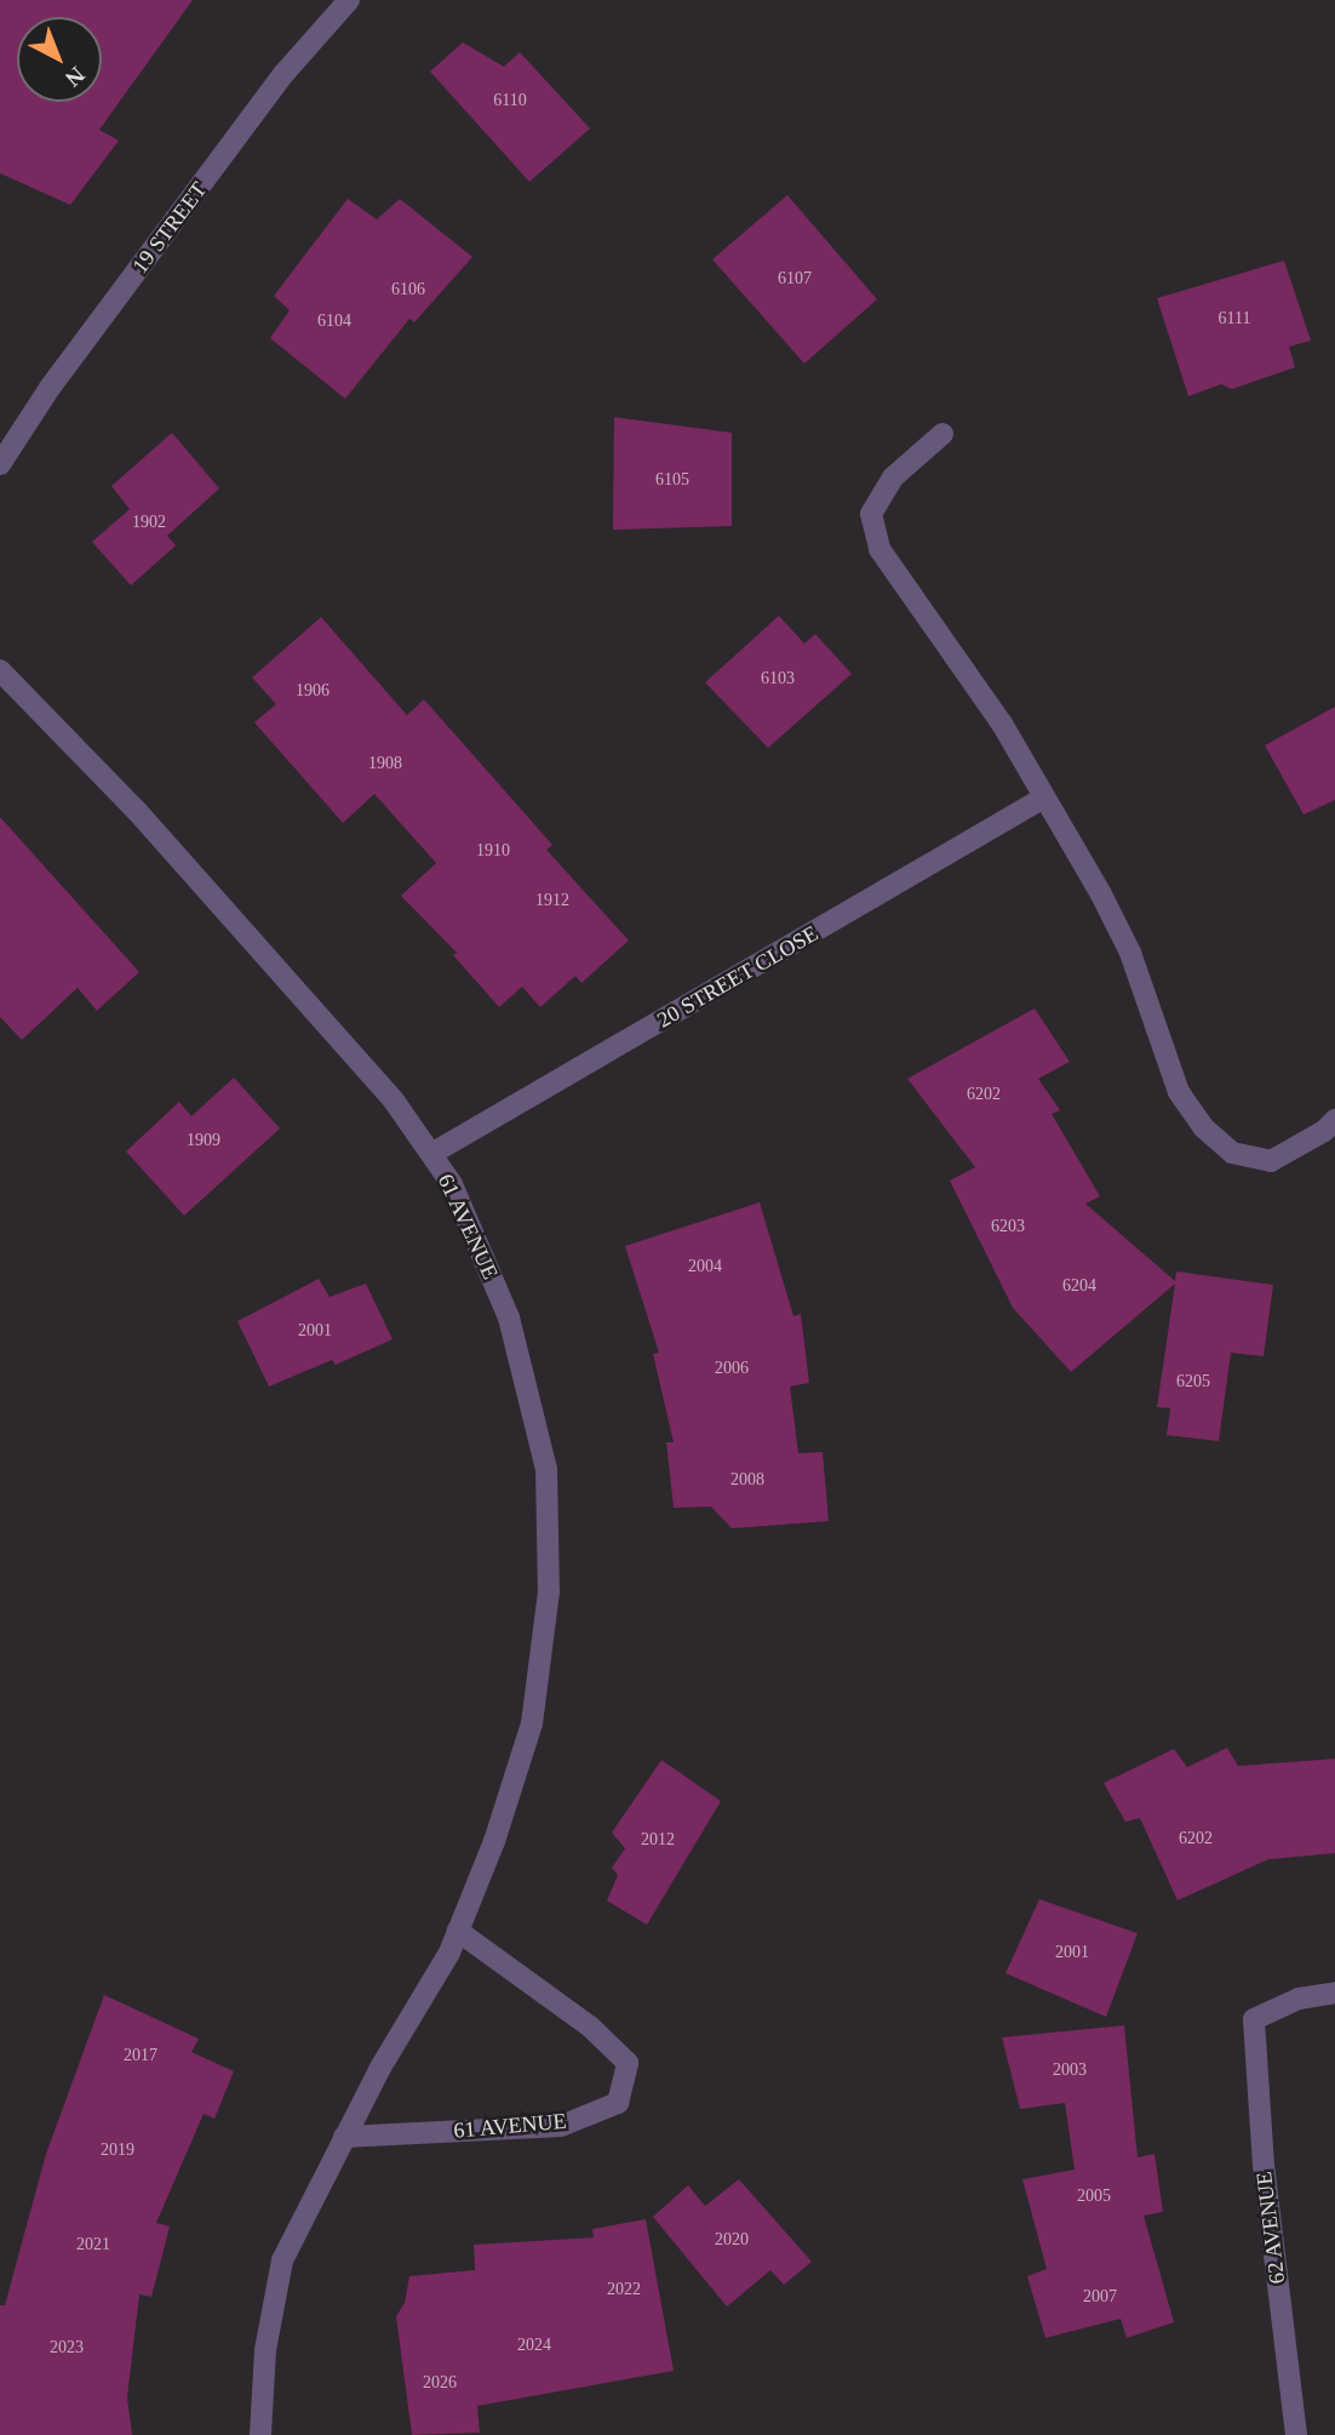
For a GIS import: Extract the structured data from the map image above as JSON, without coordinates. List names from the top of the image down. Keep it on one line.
{"streets":{"street":["19 STREET","20 STREET CLOSE","61 AVENUE","62 AVENUE"]},"crossings":[["20 STREET CLOSE","61 AVENUE"]],"house_numbers":["6110","6107","6106","6111","6104","6105","1902","6103","1906","1908","1910","1912","6202","1909","6203","2004","6204","2001","2006","6205","2008","6202","2012","2001","2017","2003","2019","2005","2020","2021","2022","2007","2024","2023","2026"],"north":"bottom right"}
